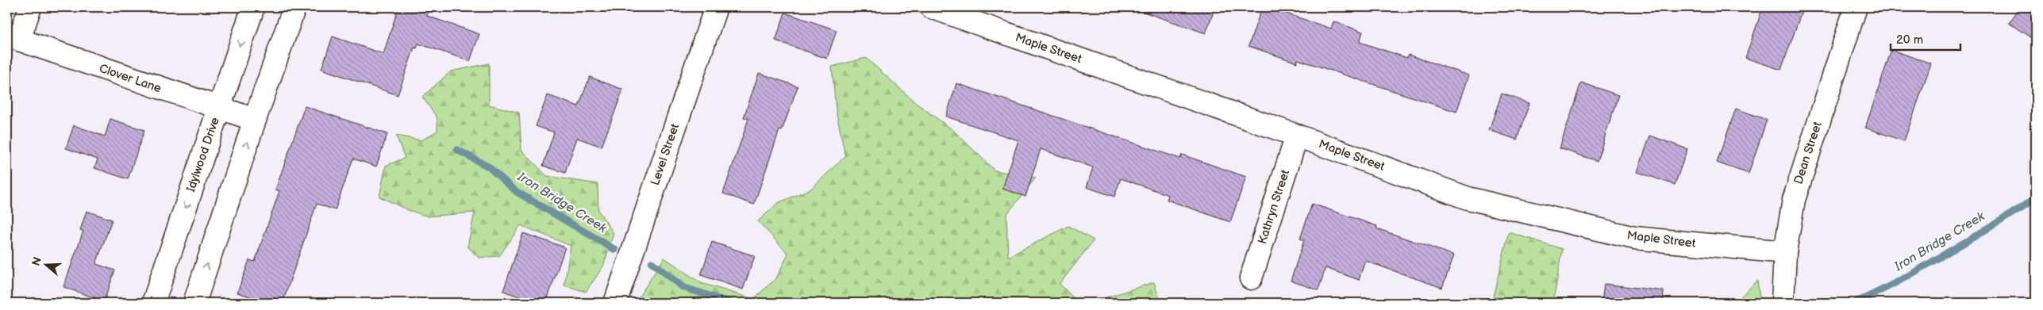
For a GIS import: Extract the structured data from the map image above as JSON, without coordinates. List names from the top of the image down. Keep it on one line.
{"streets":{"street":["Maple Street","Clover Lane","Dean Street","Idylwood Drive","Level Street","Kathryn Street"]},"crossings":[["Maple Street","Dean Street"],["Maple Street","Kathryn Street"],["Clover Lane","Idylwood Drive"]],"water":["Iron Bridge Creek"],"scale_bar":"20 m","north":"left"}
